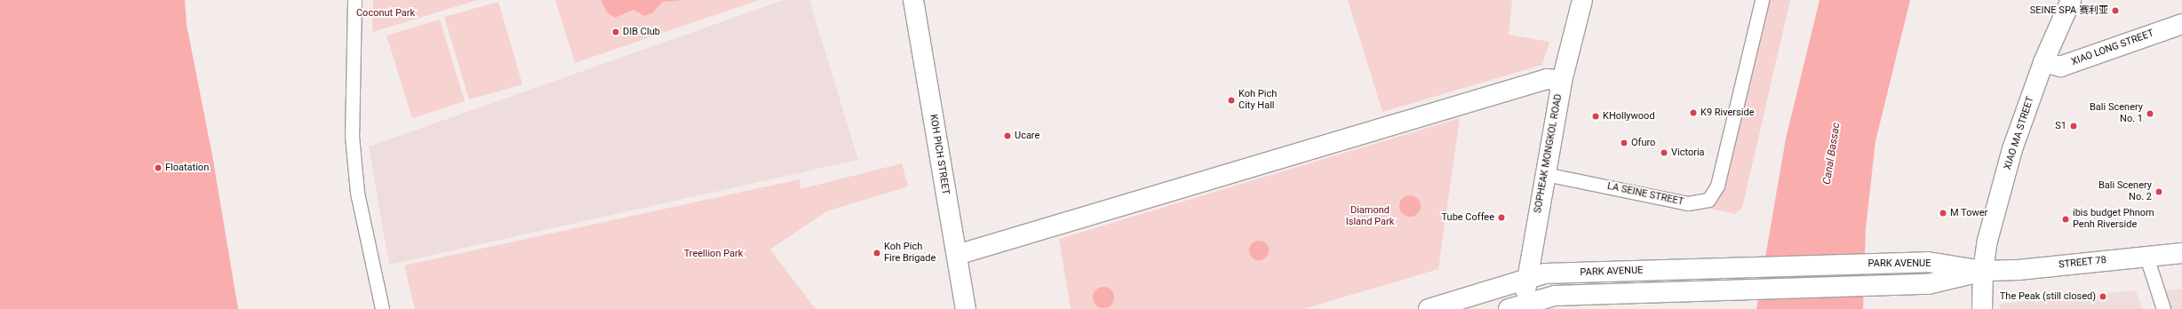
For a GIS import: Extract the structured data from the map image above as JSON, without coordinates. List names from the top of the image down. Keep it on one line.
{"streets":{"main road":["XIAO LONG STREET","XIAO MA STREET","SOPHEAK MONGKOL ROAD","KOH PICH STREET","STREET 78","PARK AVENUE"],"street":["LA SEINE STREET"]},"crossings":[["XIAO LONG STREET","XIAO MA STREET"],["XIAO MA STREET","STREET 78"],["XIAO MA STREET","PARK AVENUE"],["SOPHEAK MONGKOL ROAD","LA SEINE STREET"],["SOPHEAK MONGKOL ROAD","PARK AVENUE"],["STREET 78","PARK AVENUE"]],"water":["Canal Bassac"],"parks":["Coconut Park","Diamond Island Park","Treellion Park"],"places":["SEINE SPA 赛利亚","DIB Club","Koh Pich City Hall","K9 Riverside","Bali Scenery No. 1","KHollywood","S1","Ucare","Ofuro","Victoria","Floatation","Bali Scenery No. 2","M Tower","Tube Coffee","ibis budget Phnom Penh Riverside","Koh Pich Fire Brigade","The Peak (still closed)"]}
